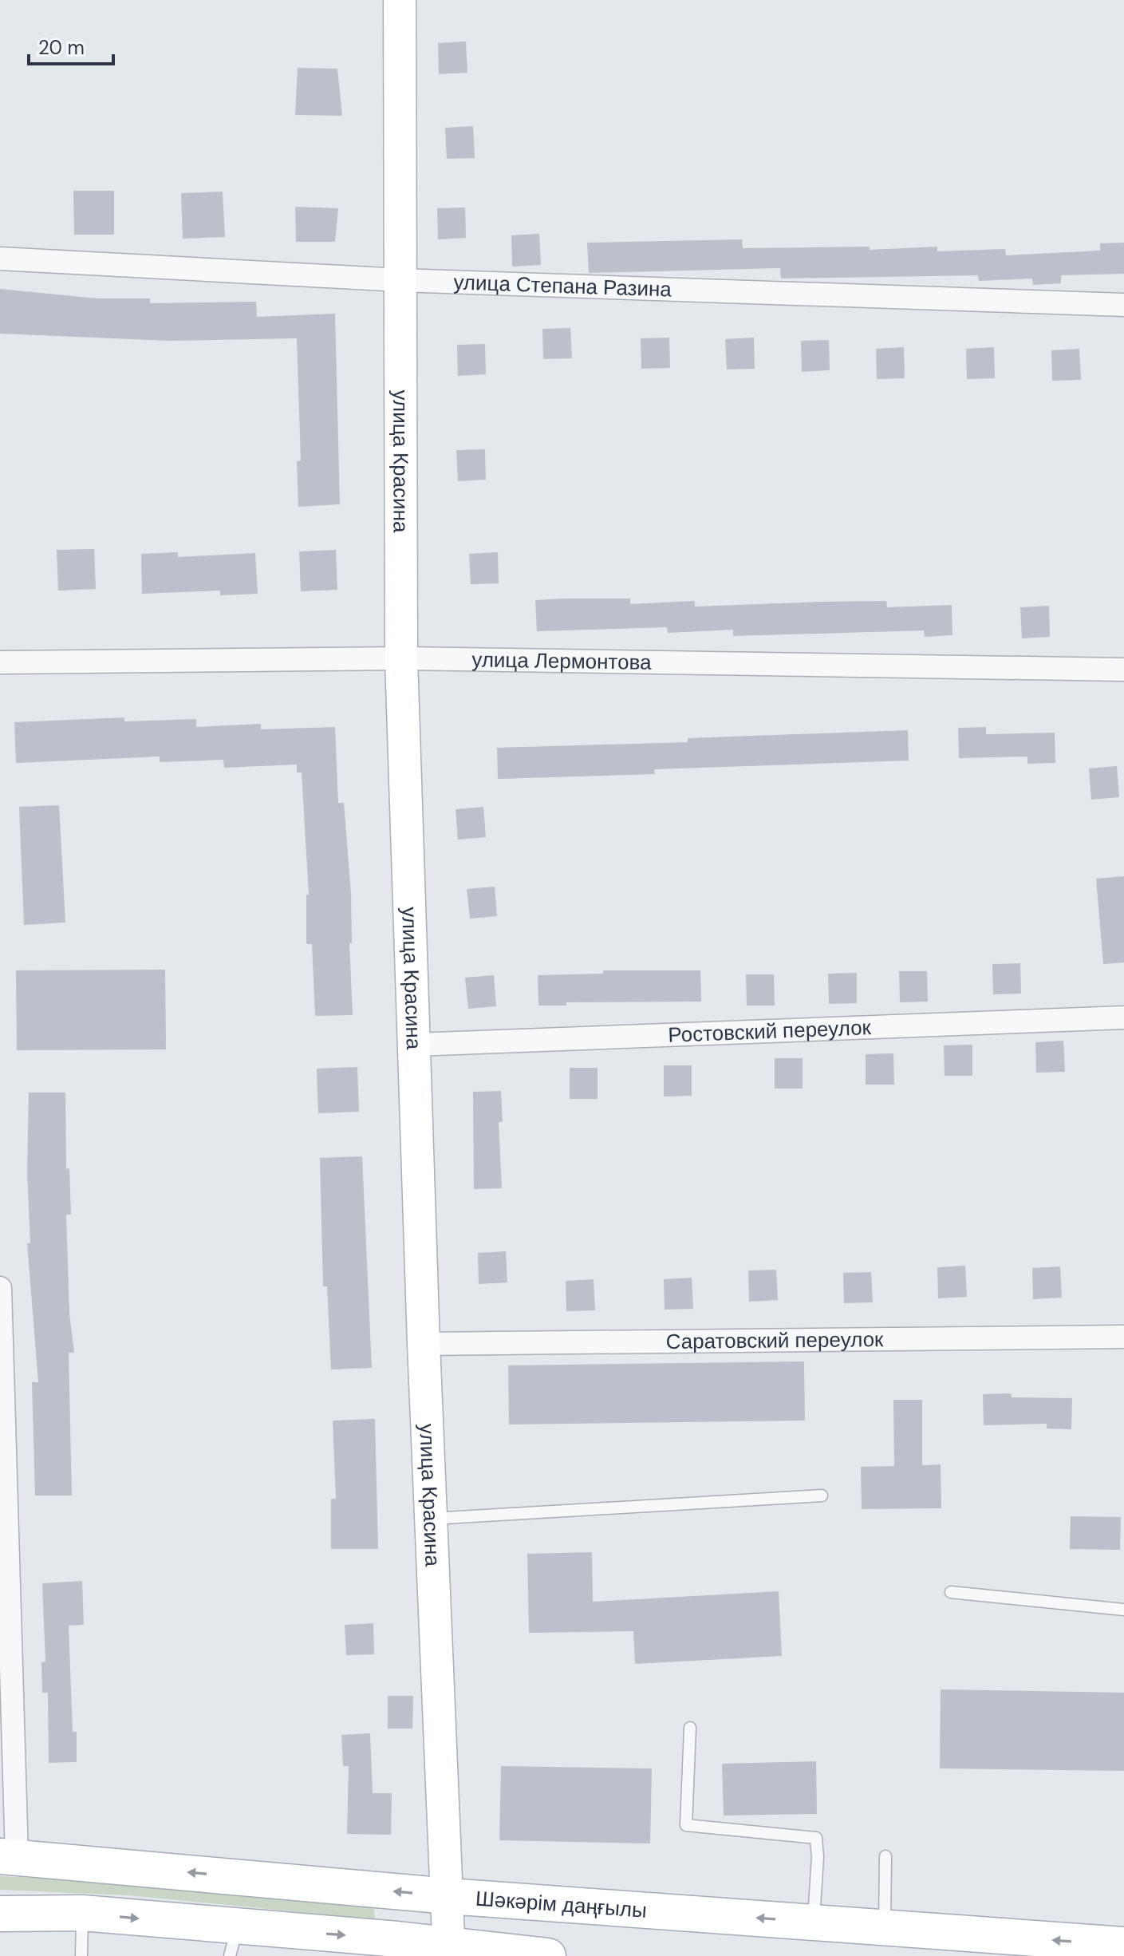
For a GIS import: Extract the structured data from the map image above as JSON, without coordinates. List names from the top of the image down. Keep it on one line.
{"streets":{"main road":["Шәкәрім даңғылы"],"street":["улица Степана Разина","улица Красина","улица Лермонтова","Ростовский переулок","Саратовский переулок"]},"crossings":[["улица Степана Разина","улица Красина"],["улица Красина","улица Лермонтова"],["улица Красина","Ростовский переулок"],["улица Красина","Саратовский переулок"],["улица Красина","Шәкәрім даңғылы"]],"scale_bar":"20 m"}
